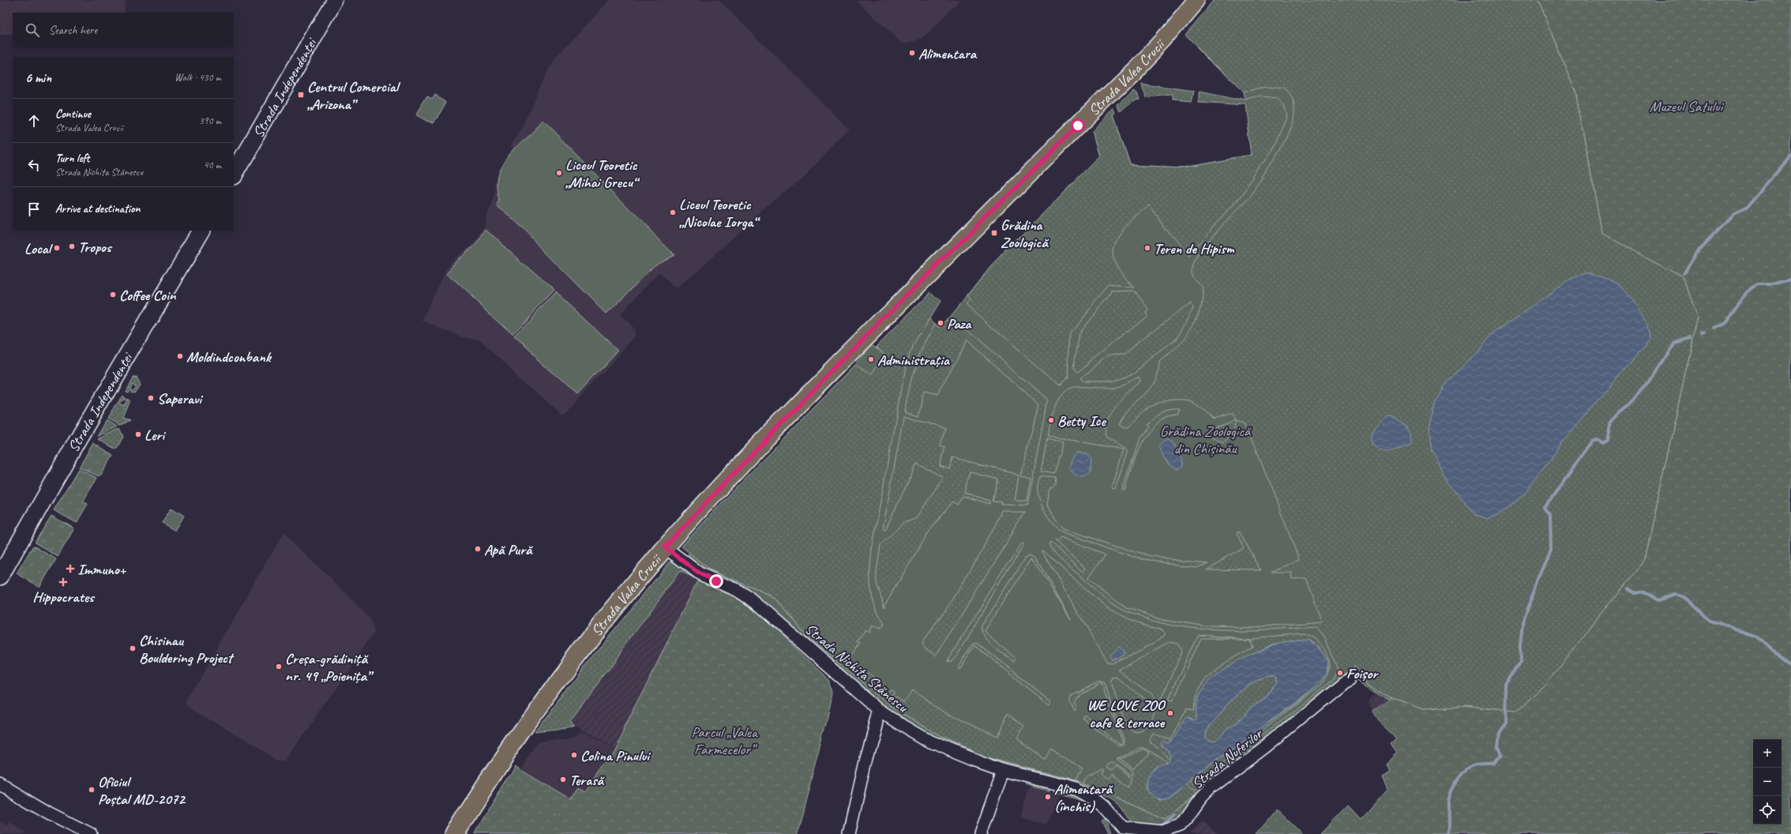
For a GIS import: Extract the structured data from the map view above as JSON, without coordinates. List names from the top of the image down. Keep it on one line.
{"streets":{"main road":["Strada Valea Crucii","Strada Independenței"],"street":["Strada Nichita Stănescu","Strada Nuferilor"]},"crossings":[["Strada Valea Crucii","Strada Nichita Stănescu"],["Strada Nichita Stănescu","Strada Nuferilor"]],"parks":["Muzeul Satului","Grădina Zoologică din Chișinău","Parcul „Valea Farmecelor”"],"places":{"other":["Alimentara","Liceul Teoretic „Mihai Grecu“","Liceul Teoretic „Nicolae Iorga“","Tropos","Local","Teren de Hipism","Coffee Coin","Paza","Moldindconbank","Administrația","Saperavi","Betty Ice","Leri","Apă Pură","Chisinau Bouldering Project","Creșa-grădiniță nr. 49 „Poienița”","Foișor","WE LOVE ZOO cafe & terrace","Colina Pinului","Terasă","Oficiul Poștal MD-2072","Alimentară (închis)"],"transit":["Centrul Comercial „Arizona”","Grădina Zoologică"],"health":["Immuno+","Hippocrates"]},"page":{"search":"Search here","heading":["6 min","Walk · 430 m"],"list":[["Continue","Strada Valea Crucii","390 m"],["Turn left","Strada Nichita Stănescu","40 m"],"Arrive at destination"],"map_buttons":["+","−"]}}
